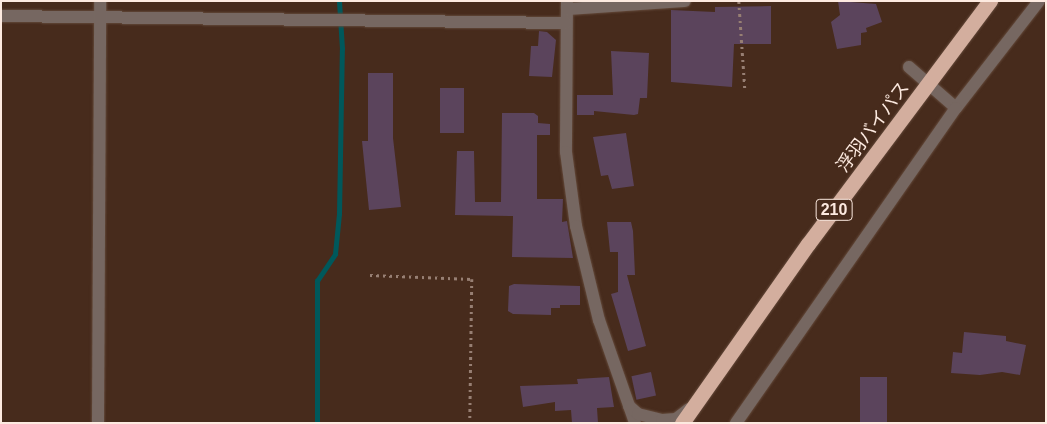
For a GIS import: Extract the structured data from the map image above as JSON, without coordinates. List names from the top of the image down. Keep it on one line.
{"streets":{"highway":["浮羽バイパス","210"]}}
